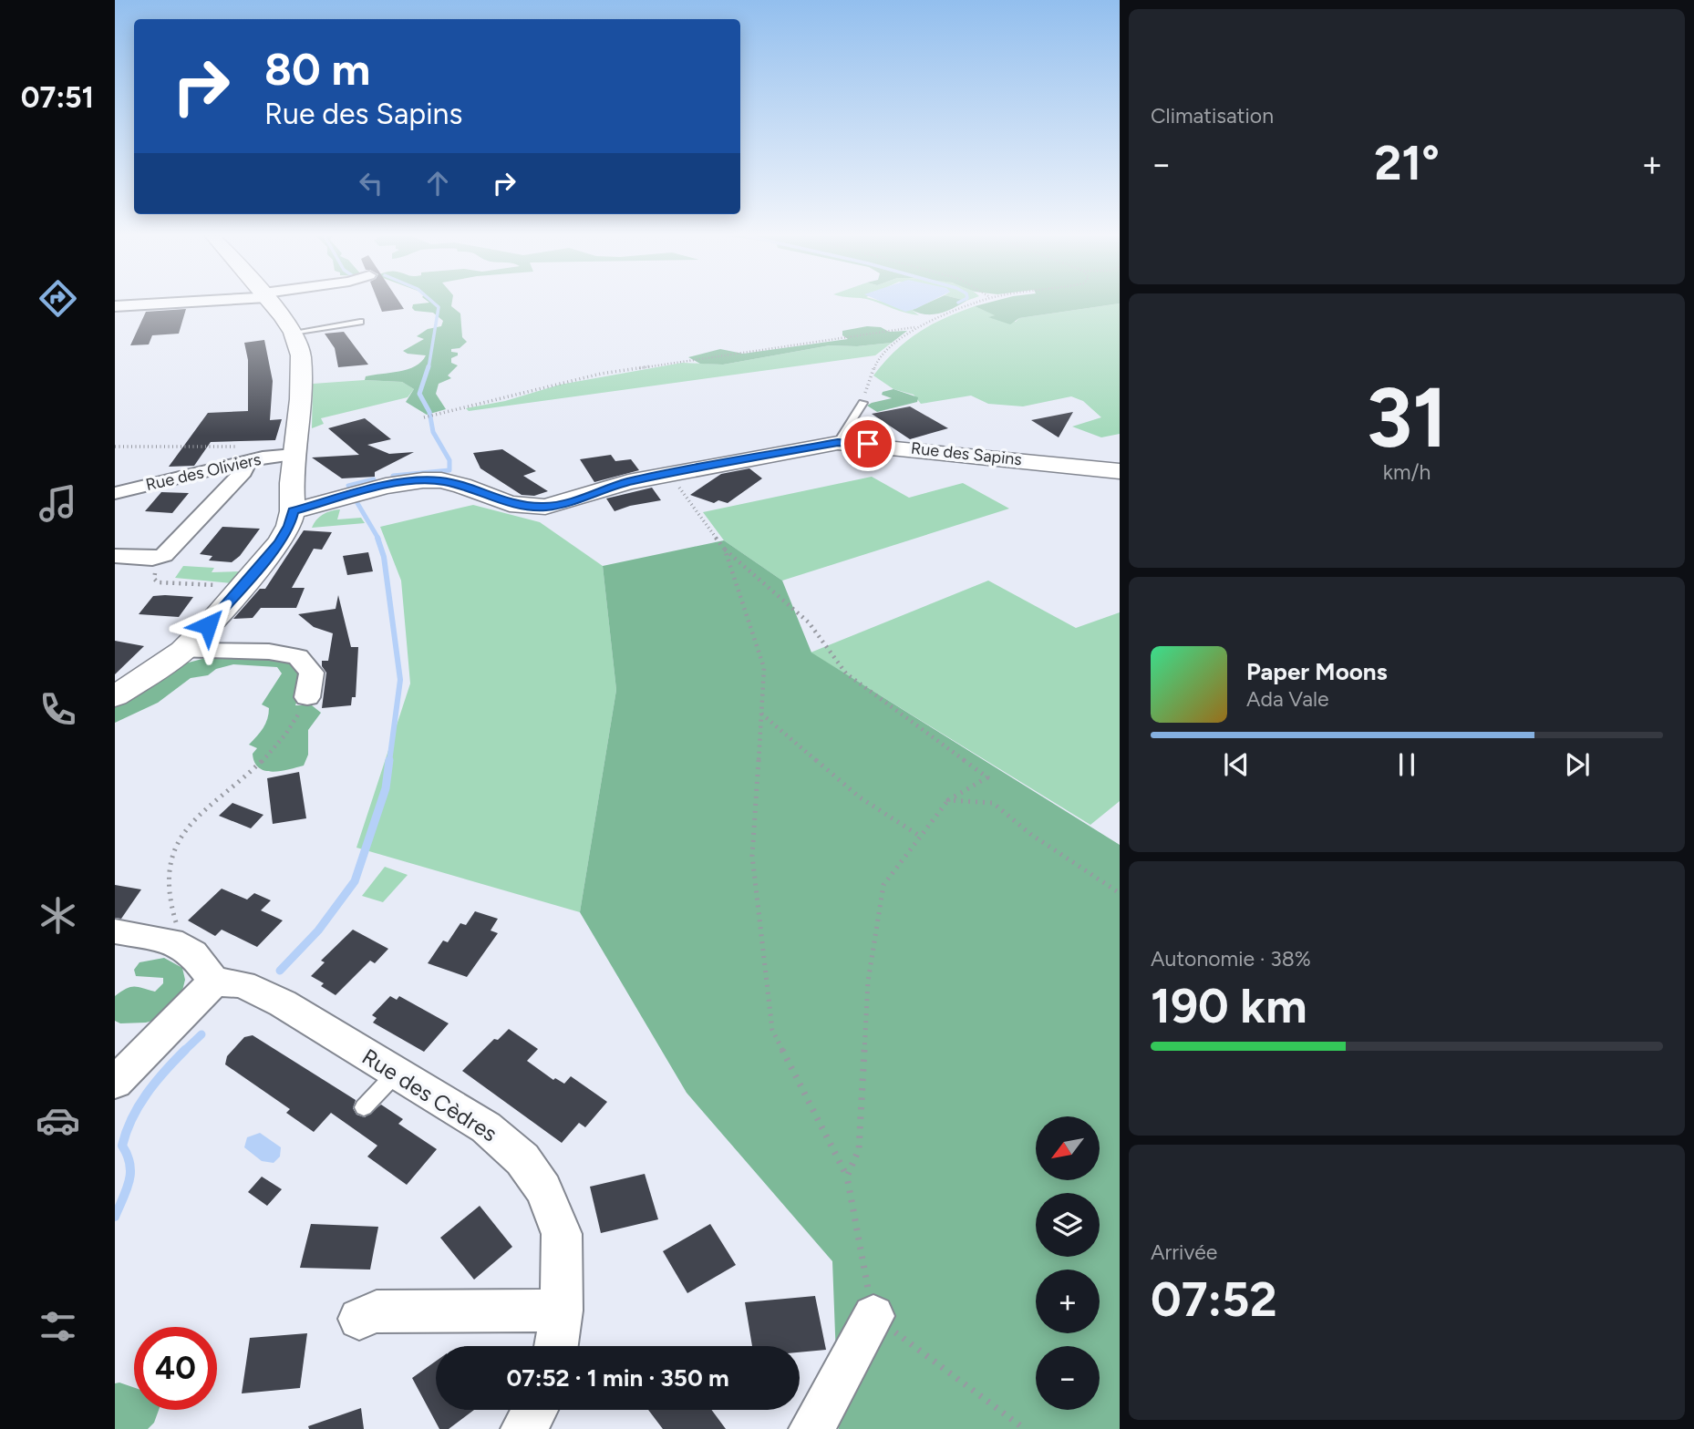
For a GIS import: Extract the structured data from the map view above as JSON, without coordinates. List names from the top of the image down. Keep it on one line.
{"streets":{"street":["Rue des Sapins","Rue des Oliviers","Rue des Cèdres"]},"north":"bottom left","page":{"tabs":"07:51","tile":["Climatisation",["31","km/h"],["Autonomie · 38%","190 km"],["Arrivée","07:52"]],"turn":["80 m","Rue des Sapins"],"heat":["−","21°","+"],"song":["Paper Moons","Ada Vale"],"map_buttons":["+","−"],"limit":"40","trip":"07:52 · 1 min · 350 m"}}
